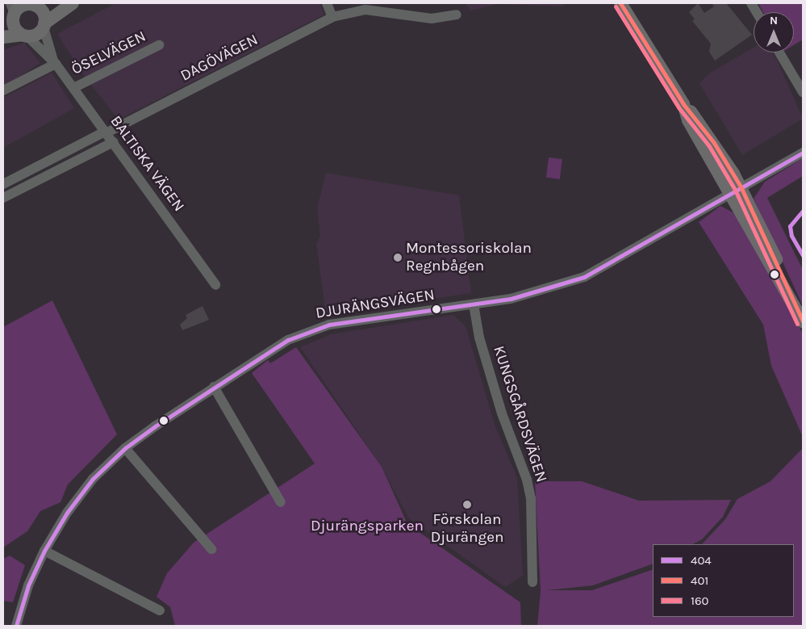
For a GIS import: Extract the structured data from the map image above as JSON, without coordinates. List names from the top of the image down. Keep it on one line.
{"streets":{"street":["ÖSELVÄGEN","DAGÖVÄGEN","BALTISKA VÄGEN","DJURÄNGSVÄGEN","KUNGSGÅRDSVÄGEN"]},"crossings":[["ÖSELVÄGEN","BALTISKA VÄGEN"],["DAGÖVÄGEN","BALTISKA VÄGEN"],["DJURÄNGSVÄGEN","KUNGSGÅRDSVÄGEN"]],"parks":["Djurängsparken"],"places":["Montessoriskolan Regnbågen","Förskolan Djurängen"],"lines":["transit line 401","transit line 160","transit line 404"],"legend":["404","401","160"],"north":"top"}
